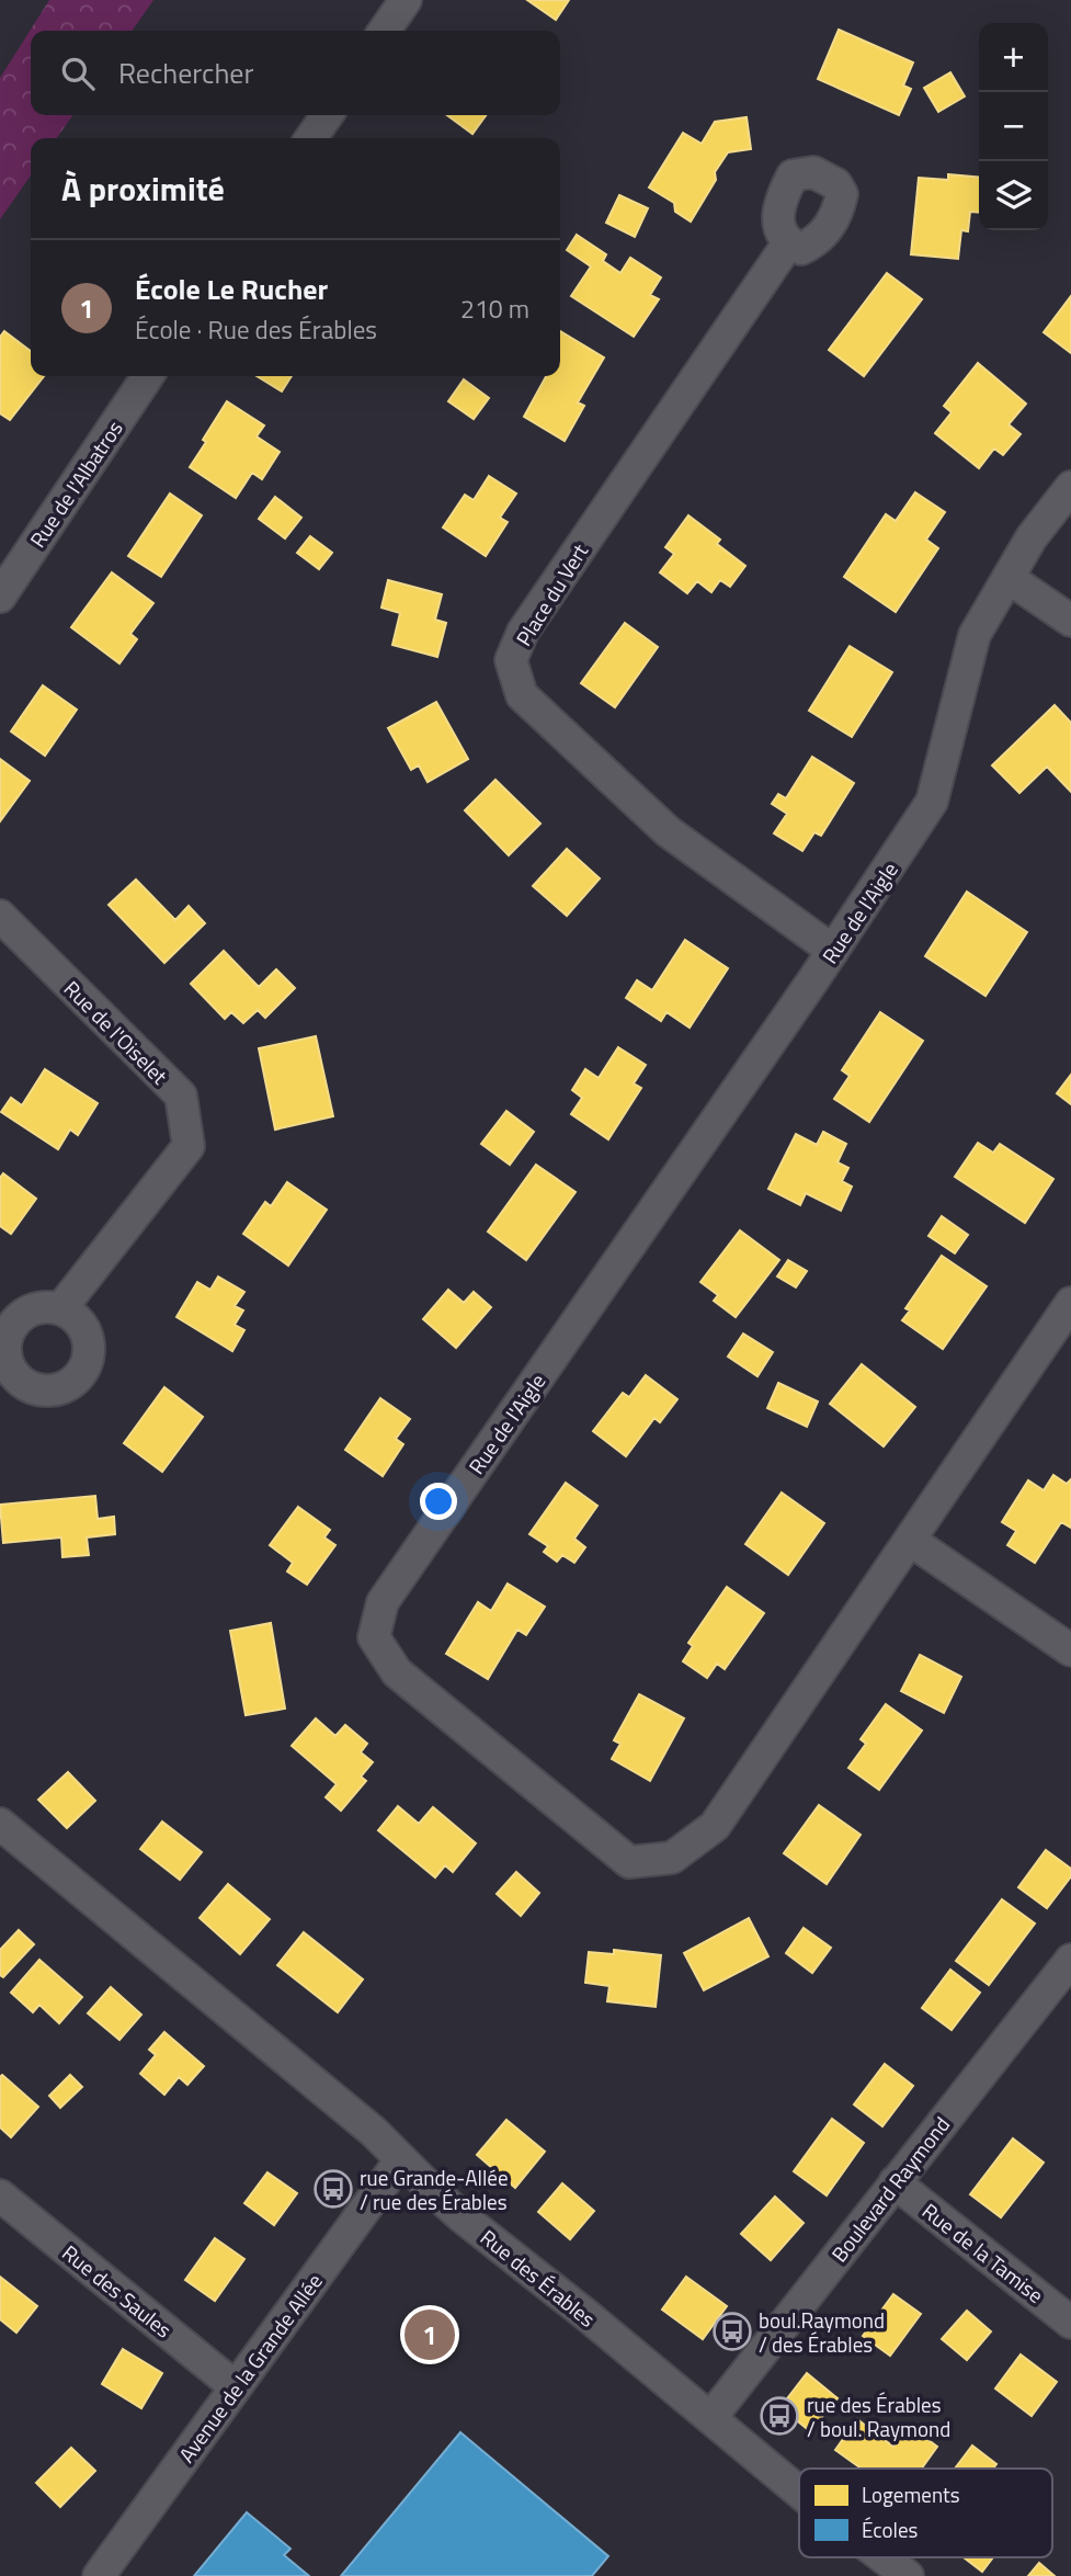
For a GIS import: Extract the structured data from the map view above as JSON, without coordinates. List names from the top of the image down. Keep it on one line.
{"streets":{"street":["Rue de l'Albatros","Place du Vert","Rue de l'Aigle","Rue de l'Oiselet","Boulevard Raymond","Rue de la Tamise","Rue des Érables","Rue des Saules","Avenue de la Grande Allée"]},"crossings":[["Place du Vert","Rue de l'Aigle"],["Boulevard Raymond","Rue de la Tamise"],["Boulevard Raymond","Rue des Érables"],["Rue des Érables","Avenue de la Grande Allée"],["Rue des Saules","Avenue de la Grande Allée"]],"places":{"bus stop":["rue Grande-Allée / rue des Érables","boul.Raymond / des Érables","rue des Érables / boul. Raymond"]},"legend":["Logements","Écoles"],"page":{"map_buttons":["+","−"],"search":"Rechercher","heading":"À proximité","list":[{"mark":"1","name":"École Le Rucher","note":"École · Rue des Érables","value":"210 m"}],"pins":"1"}}
